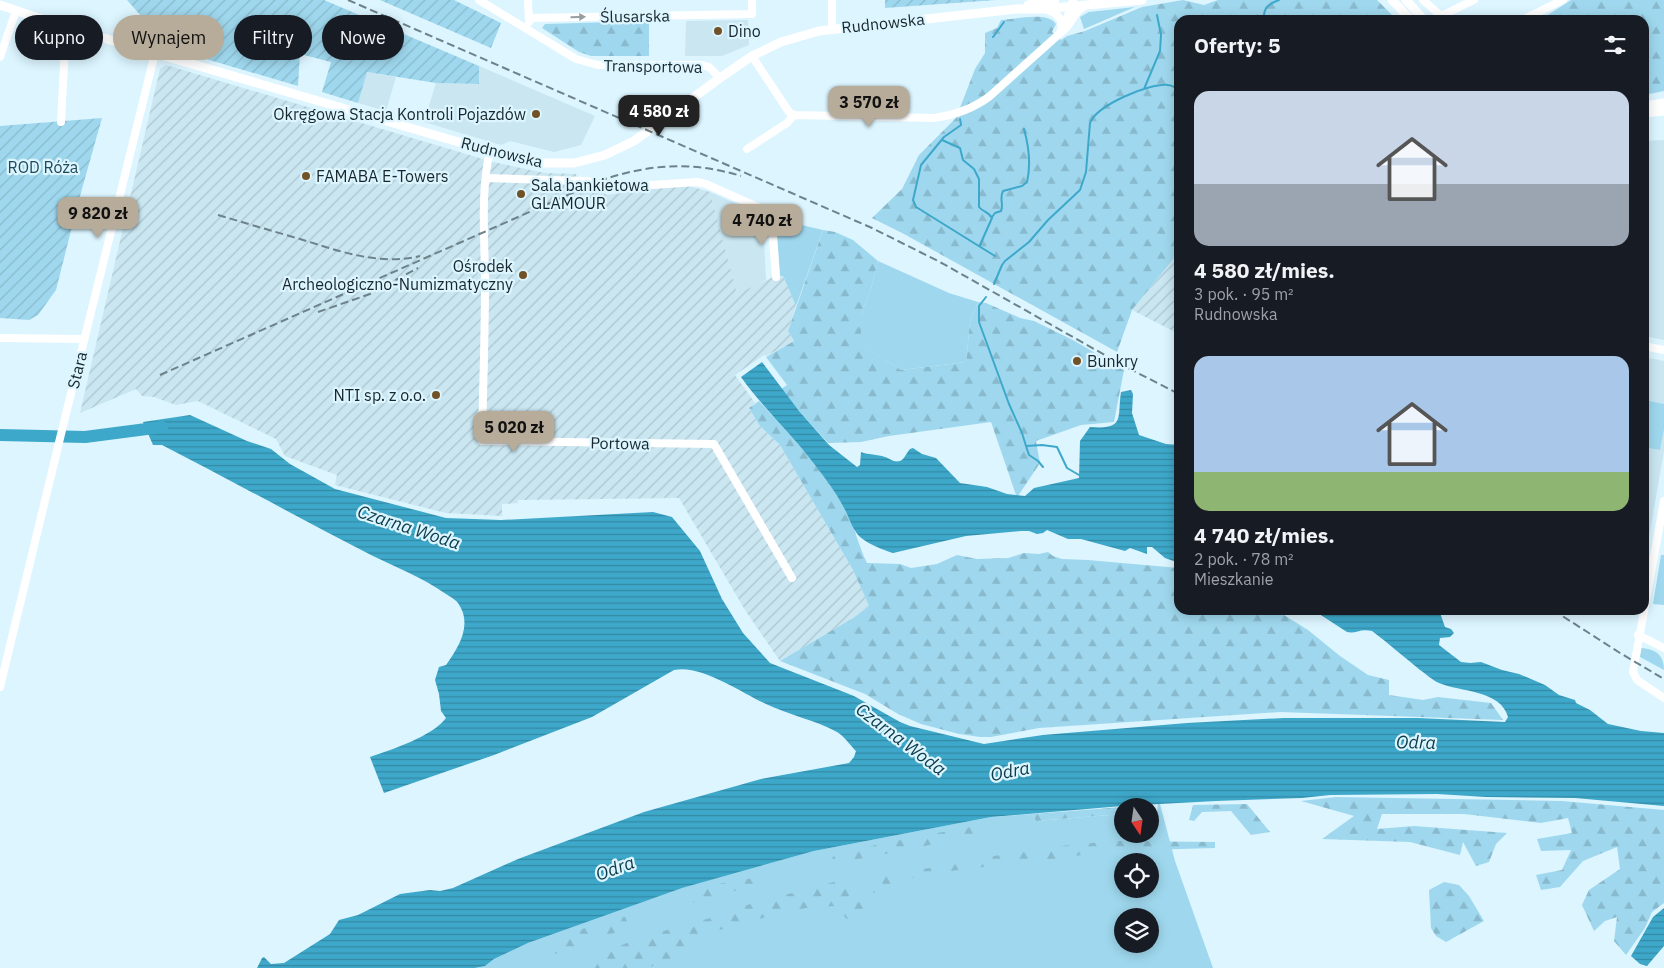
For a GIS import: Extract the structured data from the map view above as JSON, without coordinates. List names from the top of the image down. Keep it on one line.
{"streets":{"main road":["Rudnowska"],"street":["Ślusarska","Transportowa","Stara","Portowa"]},"crossings":[["Rudnowska","Transportowa"],["Rudnowska","Portowa"]],"one_way":["Ślusarska"],"water":["Czarna Woda","Odra"],"parks":["ROD Róża"],"places":["Dino","Okręgowa Stacja Kontroli Pojazdów","FAMABA E-Towers","Sala bankietowa GLAMOUR","Ośrodek Archeologiczno-Numizmatyczny","Bunkry","NTI sp. z o.o."],"north":"bottom","page":{"chip":["Kupno","Wynajem","Filtry","Nowe"],"heading":"Oferty: 5","list":[{"name":"4 580 zł/mies.","note":"3 pok. · 95 m² · Rudnowska"},{"name":"4 740 zł/mies.","note":"2 pok. · 78 m² · Mieszkanie"}],"price":["3 570 zł","4 580 zł","9 820 zł","4 740 zł","5 020 zł"]}}
